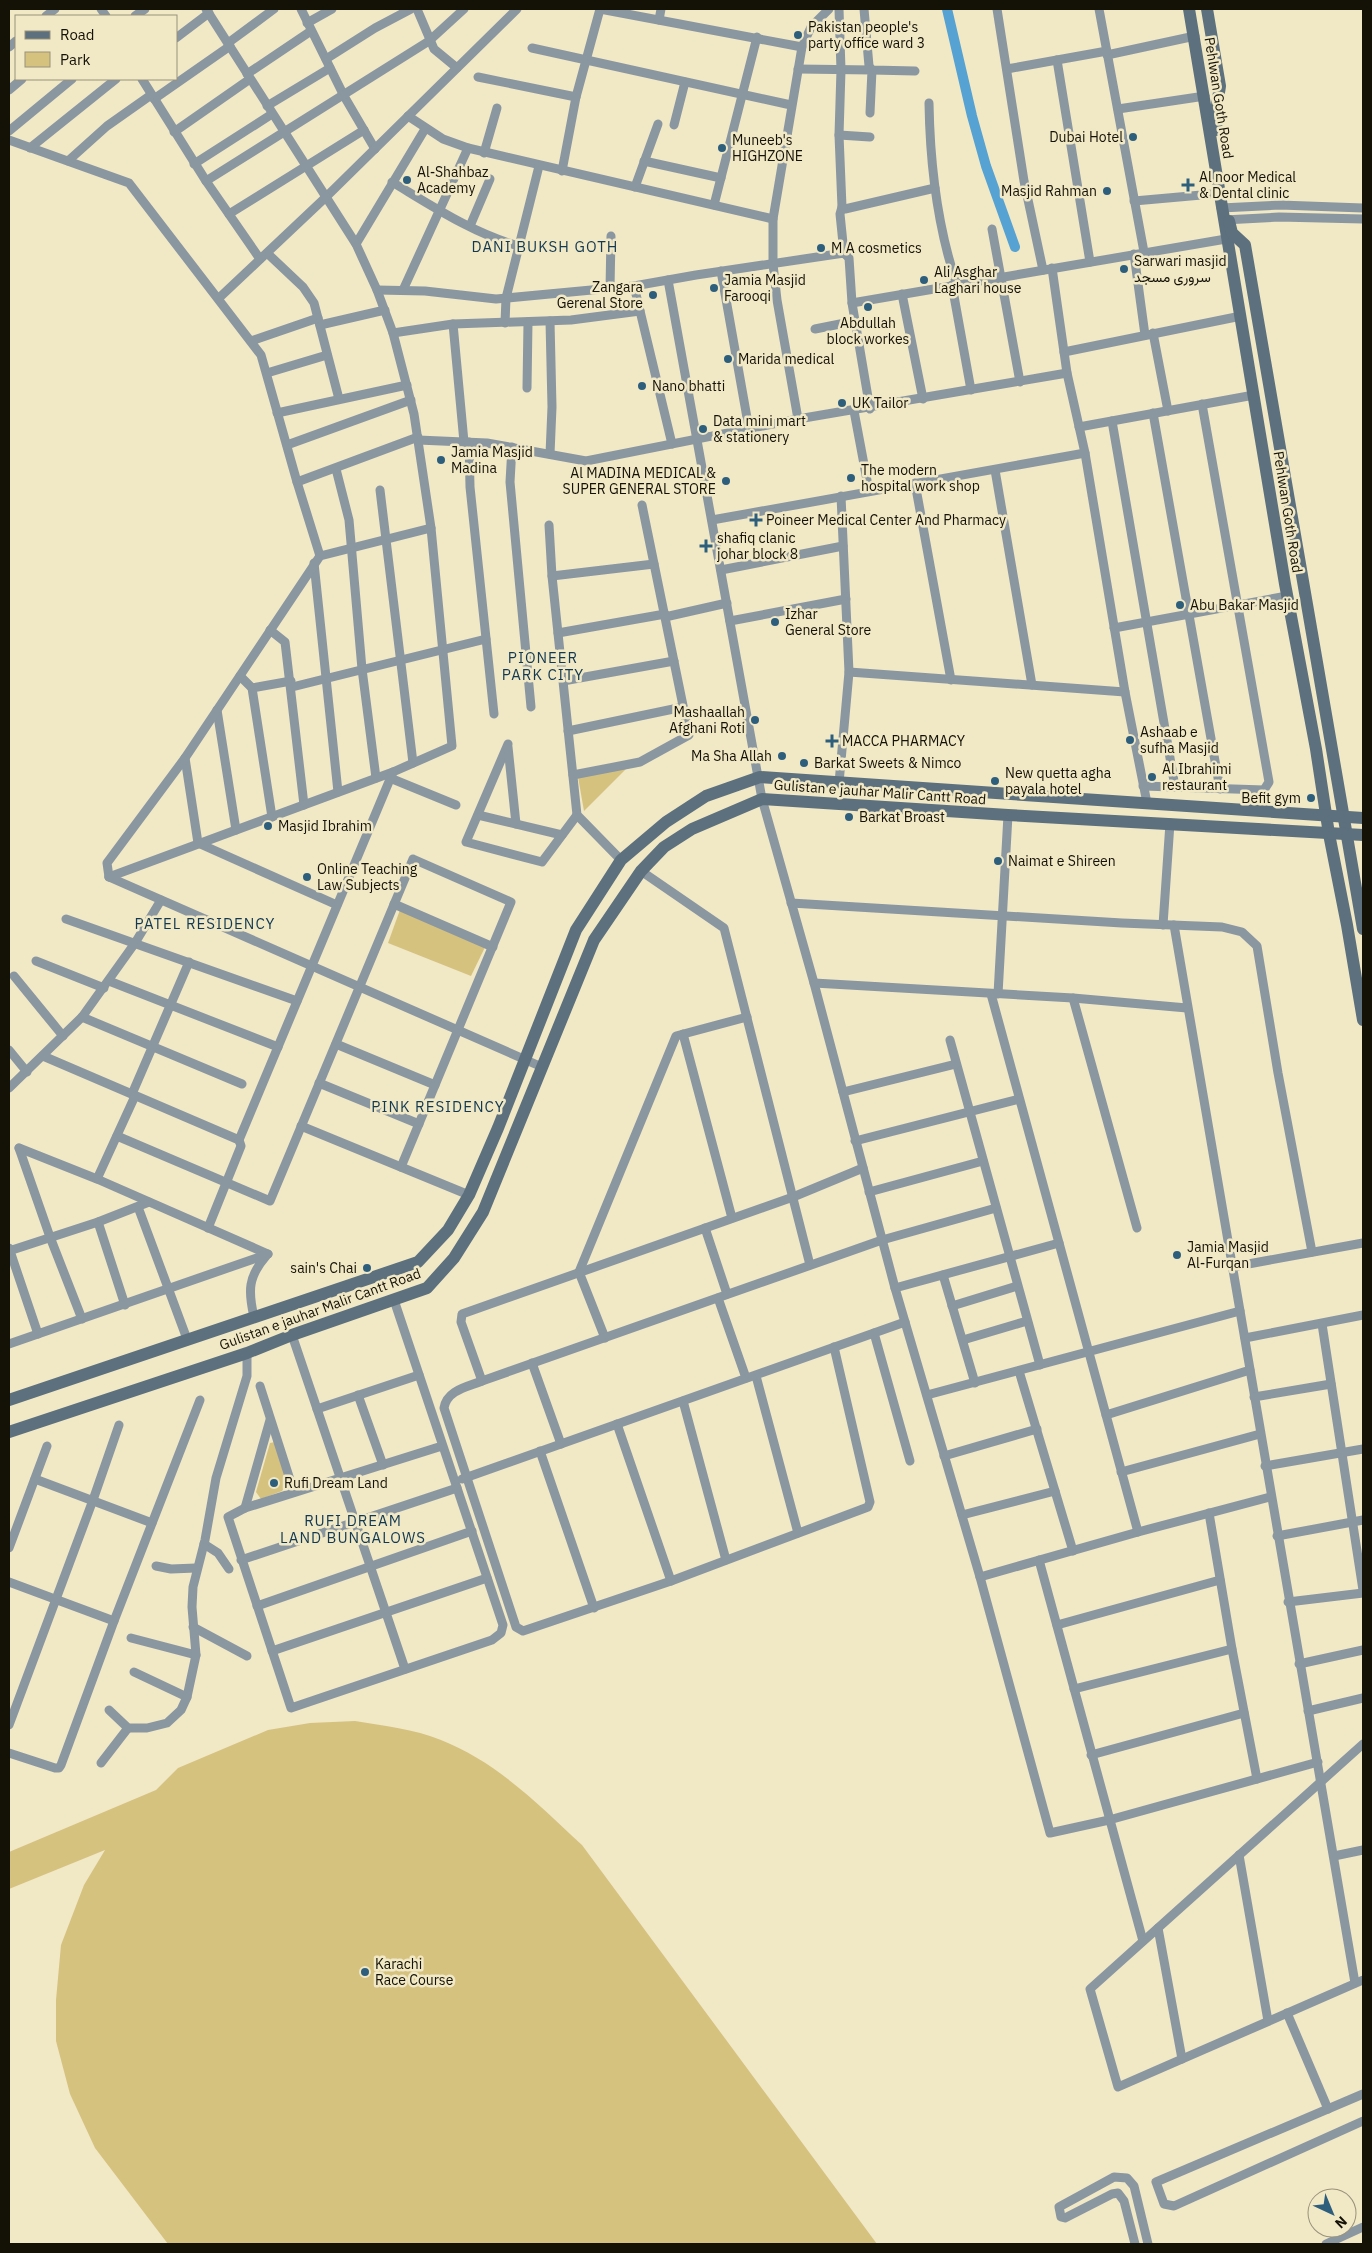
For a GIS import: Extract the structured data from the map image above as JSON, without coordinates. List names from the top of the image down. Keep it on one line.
{"streets":{"main road":["Pehlwan Goth Road","Gulistan e jauhar Malir Cantt Road"]},"crossings":[["Pehlwan Goth Road","Gulistan e jauhar Malir Cantt Road"]],"districts":["DANI BUKSH GOTH","PIONEER PARK CITY","PATEL RESIDENCY","PINK RESIDENCY","RUFI DREAM LAND BUNGALOWS"],"places":{"other":["Pakistan people's party office ward 3","Dubai Hotel","Muneeb's HIGHZONE","Al-Shahbaz Academy","Masjid Rahman","M A cosmetics","Sarwari masjid سروری مسجد","Ali Asghar Laghari house","Jamia Masjid Farooqi","Zangara Gerenal Store","Abdullah block workes","Marida medical","Nano bhatti","UK Tailor","Data mini mart & stationery","Jamia Masjid Madina","The modern hospital work shop","Al MADINA MEDICAL & SUPER GENERAL STORE","Abu Bakar Masjid","Izhar General Store","Mashaallah Afghani Roti","Ashaab e sufha Masjid","Ma Sha Allah","Barkat Sweets & Nimco","Al Ibrahimi restaurant","New quetta agha payala hotel","Befit gym","Barkat Broast","Masjid Ibrahim","Naimat e Shireen","Online Teaching Law Subjects","Jamia Masjid Al-Furqan","sain's Chai","Rufi Dream Land","Karachi Race Course"],"health":["Al noor Medical & Dental clinic","Poineer Medical Center And Pharmacy","shafiq clanic johar block 8","MACCA PHARMACY"]},"legend":["Road","Park"],"north":"bottom right"}
